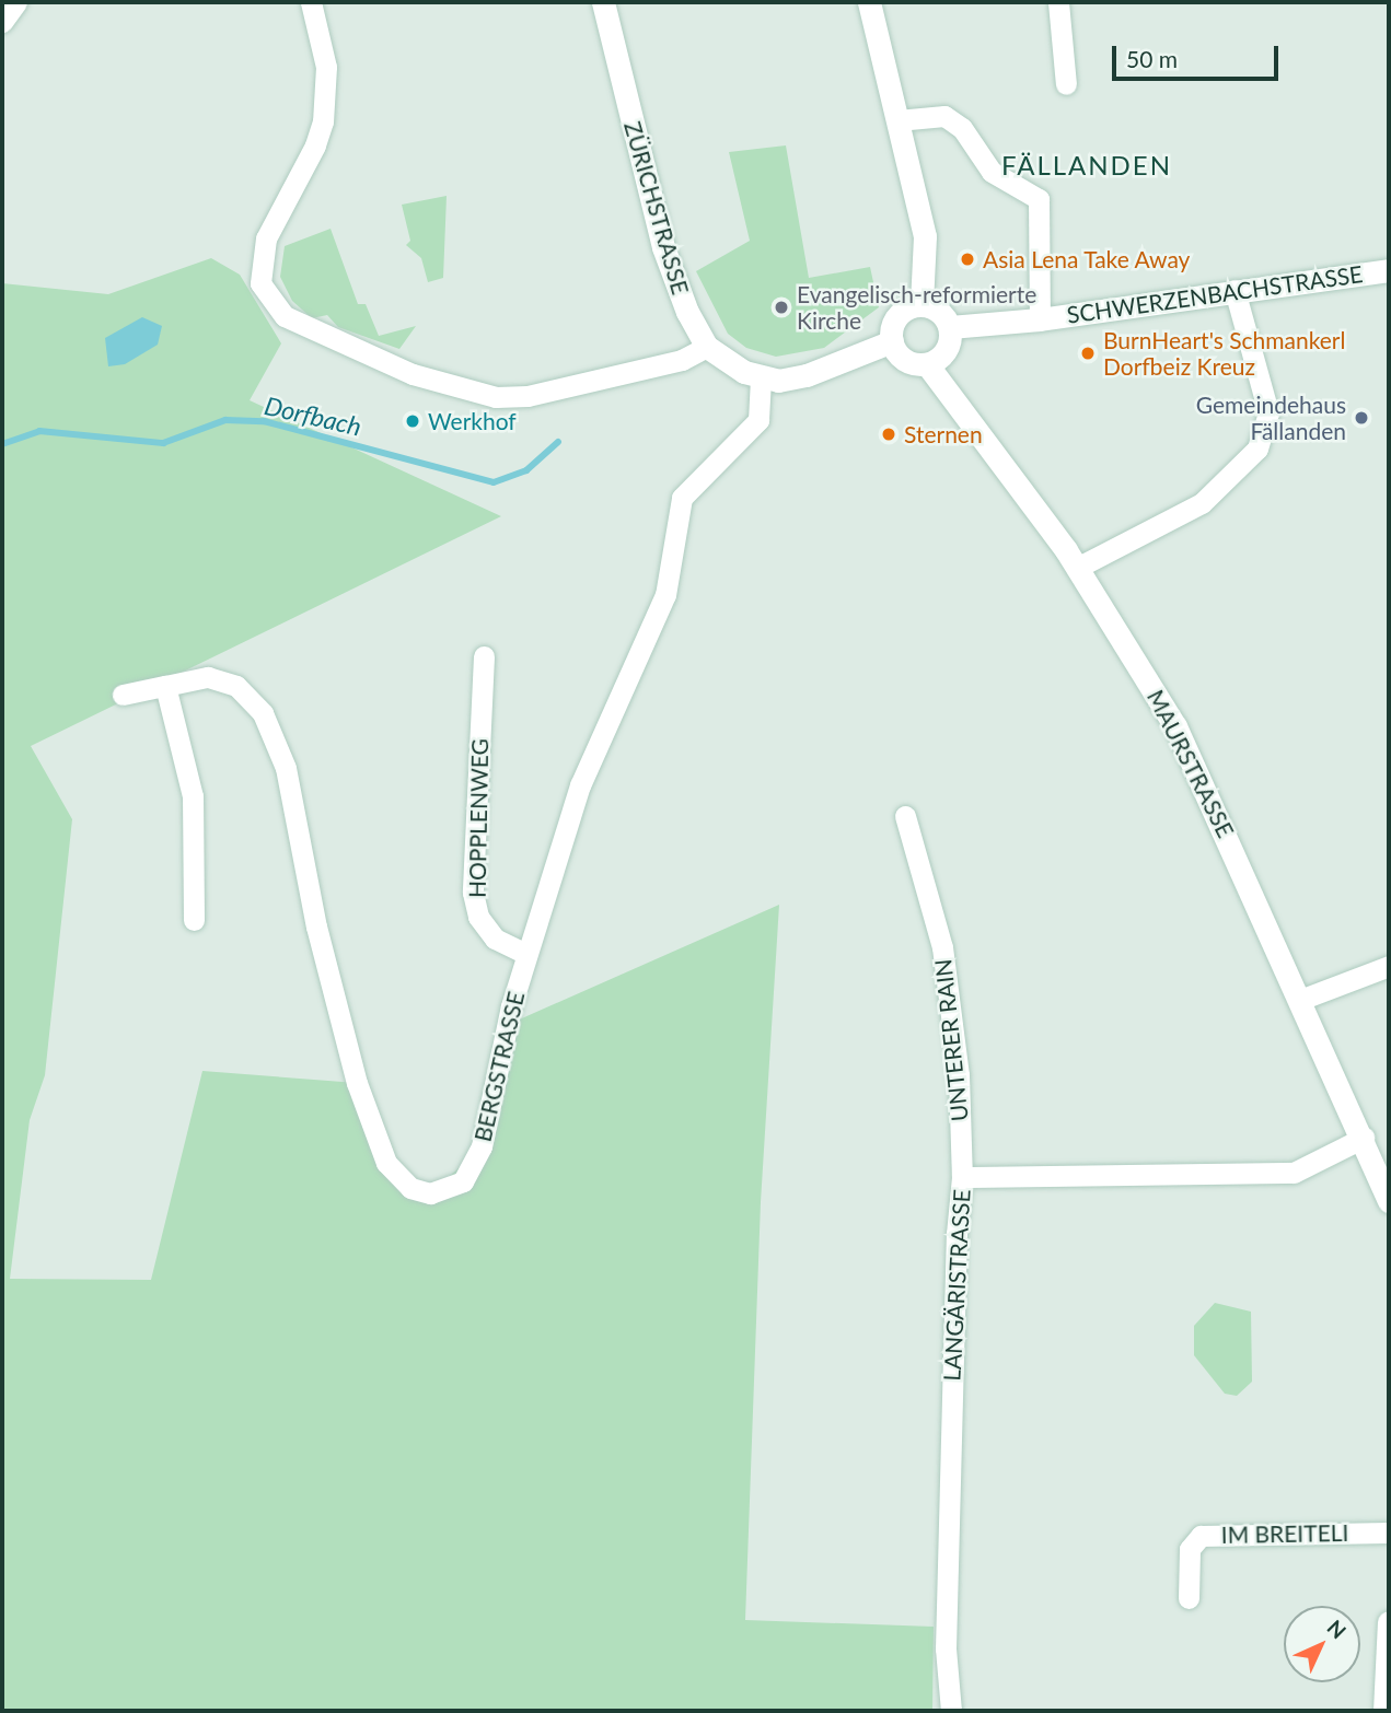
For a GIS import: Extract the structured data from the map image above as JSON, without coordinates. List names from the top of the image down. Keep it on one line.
{"streets":{"main road":["ZÜRICHSTRASSE","SCHWERZENBACHSTRASSE","MAURSTRASSE"],"street":["HOPPLENWEG","UNTERER RAIN","BERGSTRASSE","LANGÄRISTRASSE","IM BREITELI"]},"crossings":[["ZÜRICHSTRASSE","SCHWERZENBACHSTRASSE"],["ZÜRICHSTRASSE","MAURSTRASSE"],["ZÜRICHSTRASSE","BERGSTRASSE"],["SCHWERZENBACHSTRASSE","MAURSTRASSE"],["MAURSTRASSE","LANGÄRISTRASSE"],["HOPPLENWEG","BERGSTRASSE"],["UNTERER RAIN","LANGÄRISTRASSE"]],"districts":["FÄLLANDEN"],"water":["Dorfbach"],"places":["Asia Lena Take Away","Evangelisch-reformierte Kirche","BurnHeart's Schmankerl Dorfbeiz Kreuz","Gemeindehaus Fällanden","Werkhof","Sternen"],"scale_bar":"50 m","north":"top right"}
